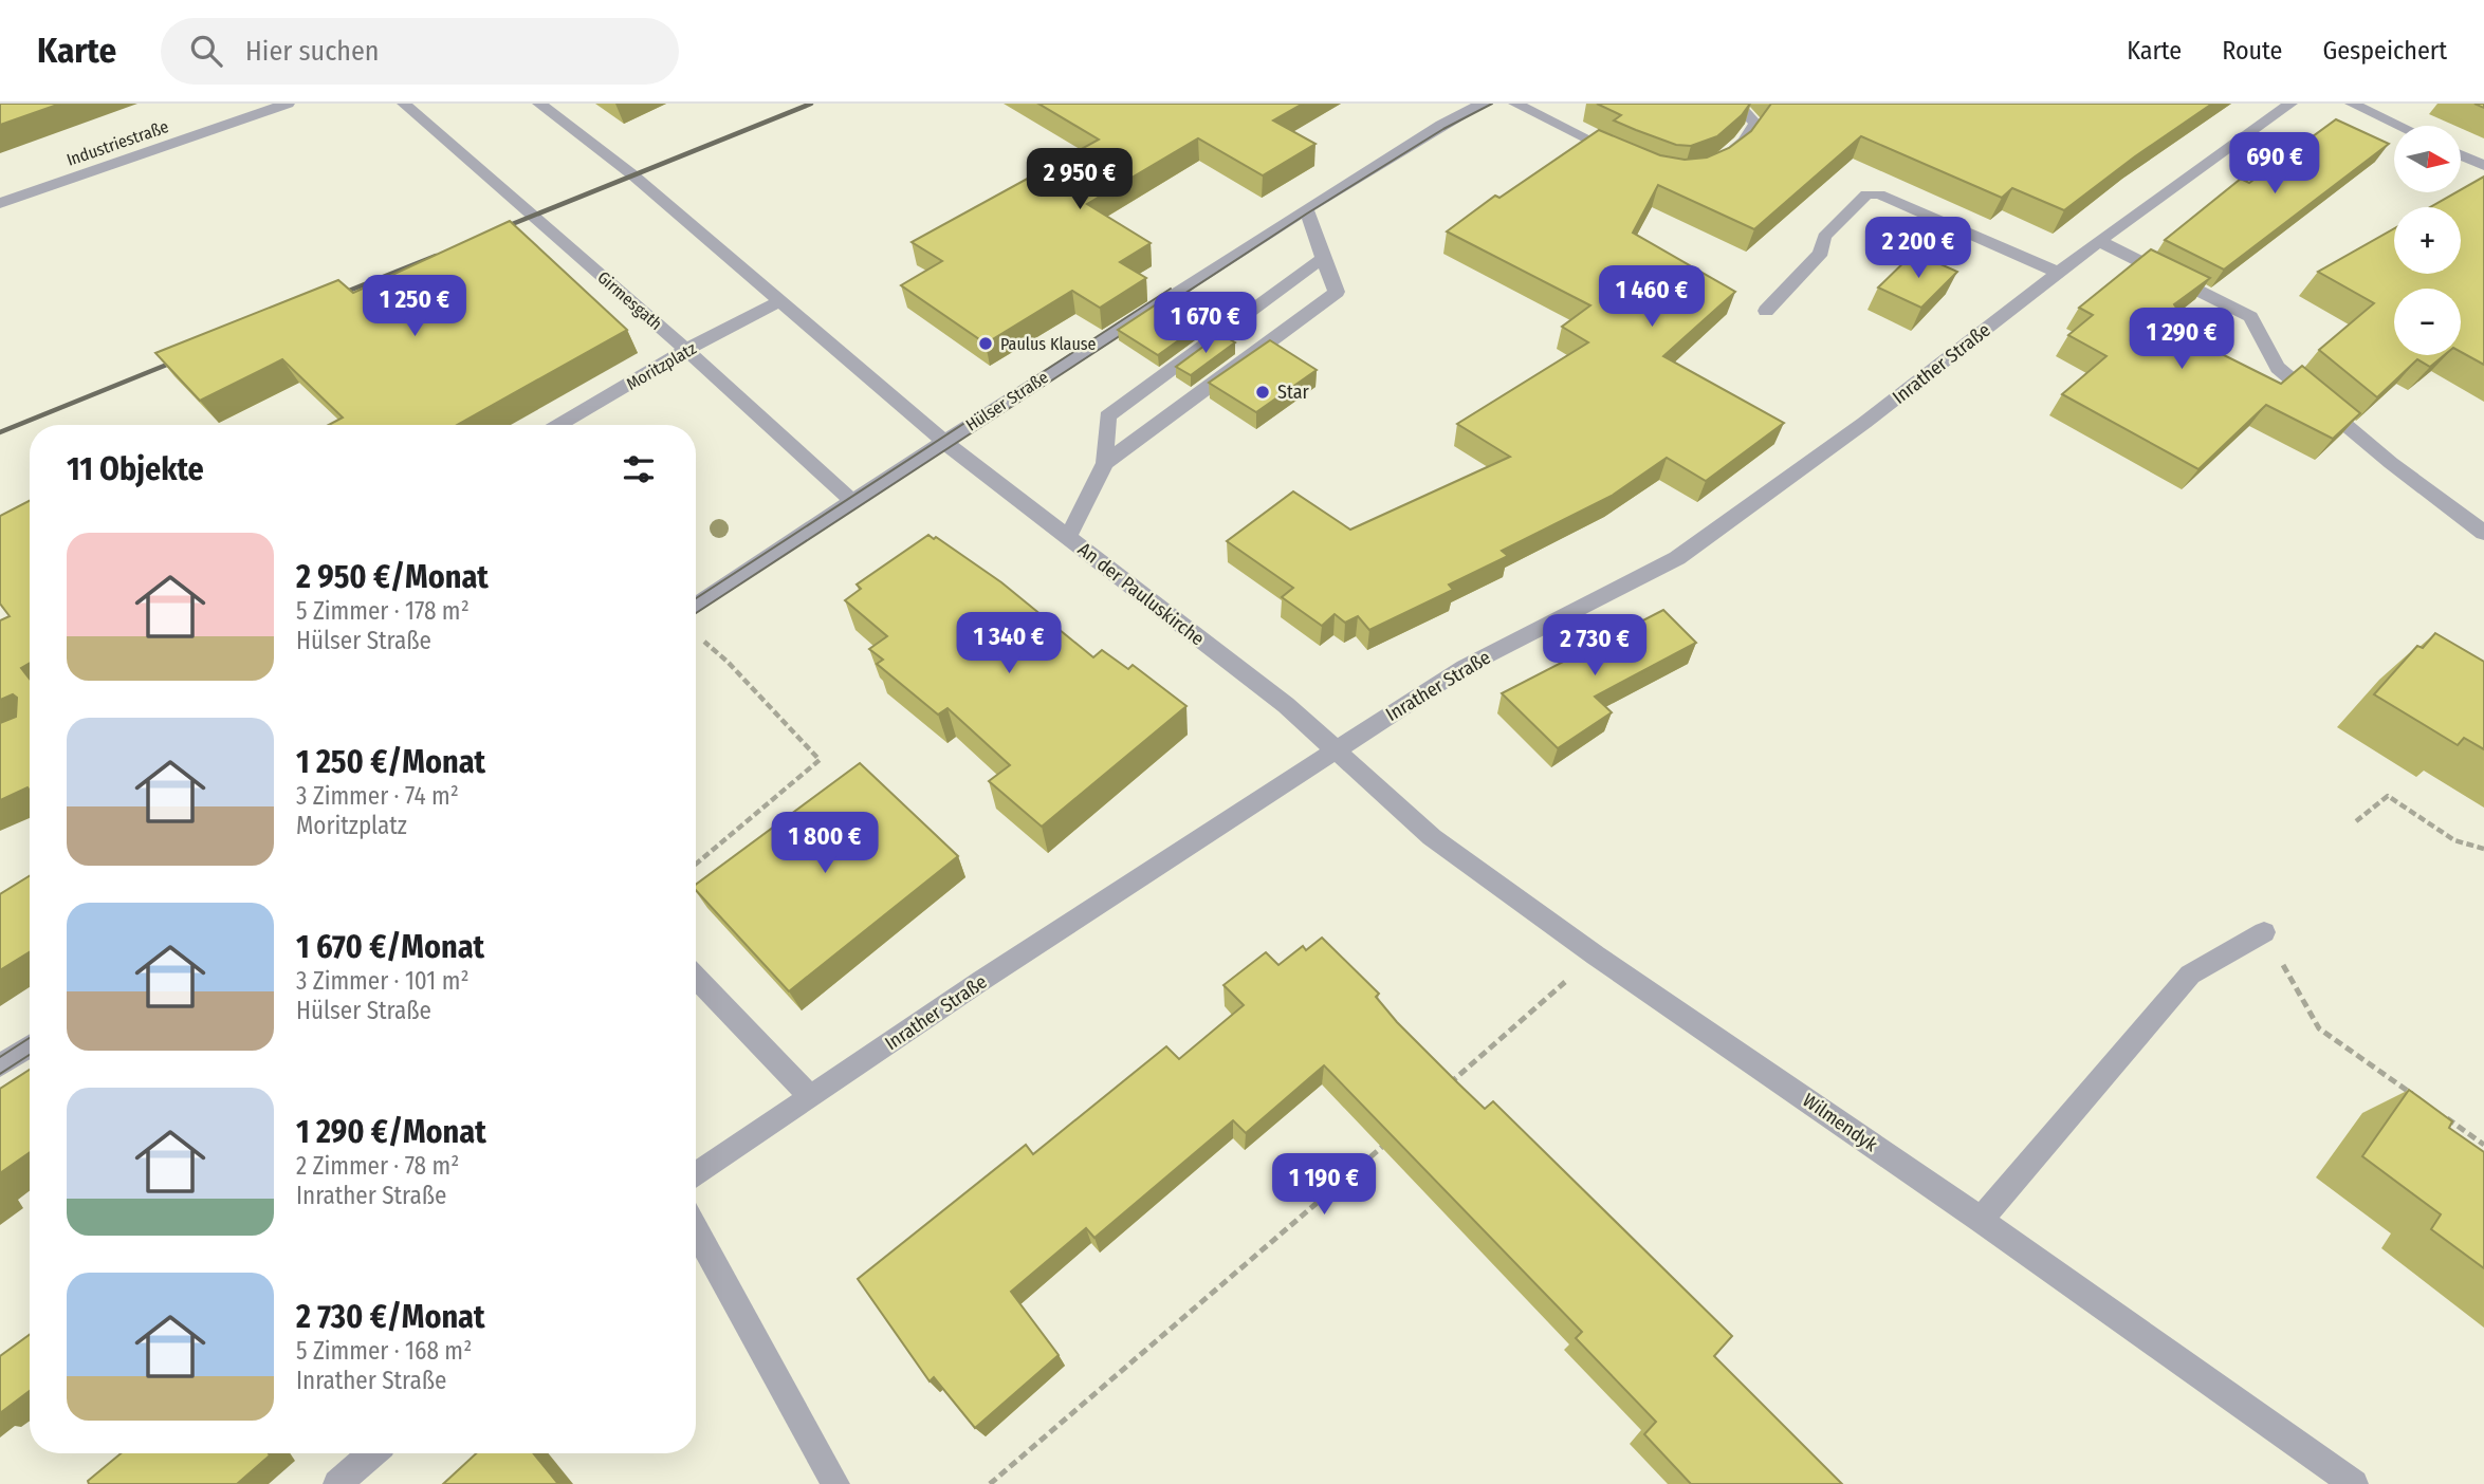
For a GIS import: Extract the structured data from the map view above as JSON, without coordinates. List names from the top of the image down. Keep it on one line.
{"streets":{"street":["Industriestraße","Girmesgath","Inrather Straße","Moritzplatz","Hülser Straße","An der Pauluskirche","Wilmendyk"]},"crossings":[["Girmesgath","Moritzplatz"],["Girmesgath","Hülser Straße"],["Inrather Straße","An der Pauluskirche"],["Inrather Straße","Wilmendyk"],["Hülser Straße","An der Pauluskirche"],["An der Pauluskirche","Wilmendyk"]],"places":["Paulus Klause","Star"],"north":"right","page":{"header":"Karte","search":"Hier suchen","nav":["Karte","Route","Gespeichert"],"map_buttons":["+","−"],"price":["690 €","2 950 €","2 200 €","1 460 €","1 250 €","1 670 €","1 290 €","1 340 €","2 730 €","1 800 €","1 190 €"],"heading":"11 Objekte","list":[{"name":"2 950 €/Monat","note":"5 Zimmer · 178 m² · Hülser Straße"},{"name":"1 250 €/Monat","note":"3 Zimmer · 74 m² · Moritzplatz"},{"name":"1 670 €/Monat","note":"3 Zimmer · 101 m² · Hülser Straße"},{"name":"1 290 €/Monat","note":"2 Zimmer · 78 m² · Inrather Straße"},{"name":"2 730 €/Monat","note":"5 Zimmer · 168 m² · Inrather Straße"}]}}
